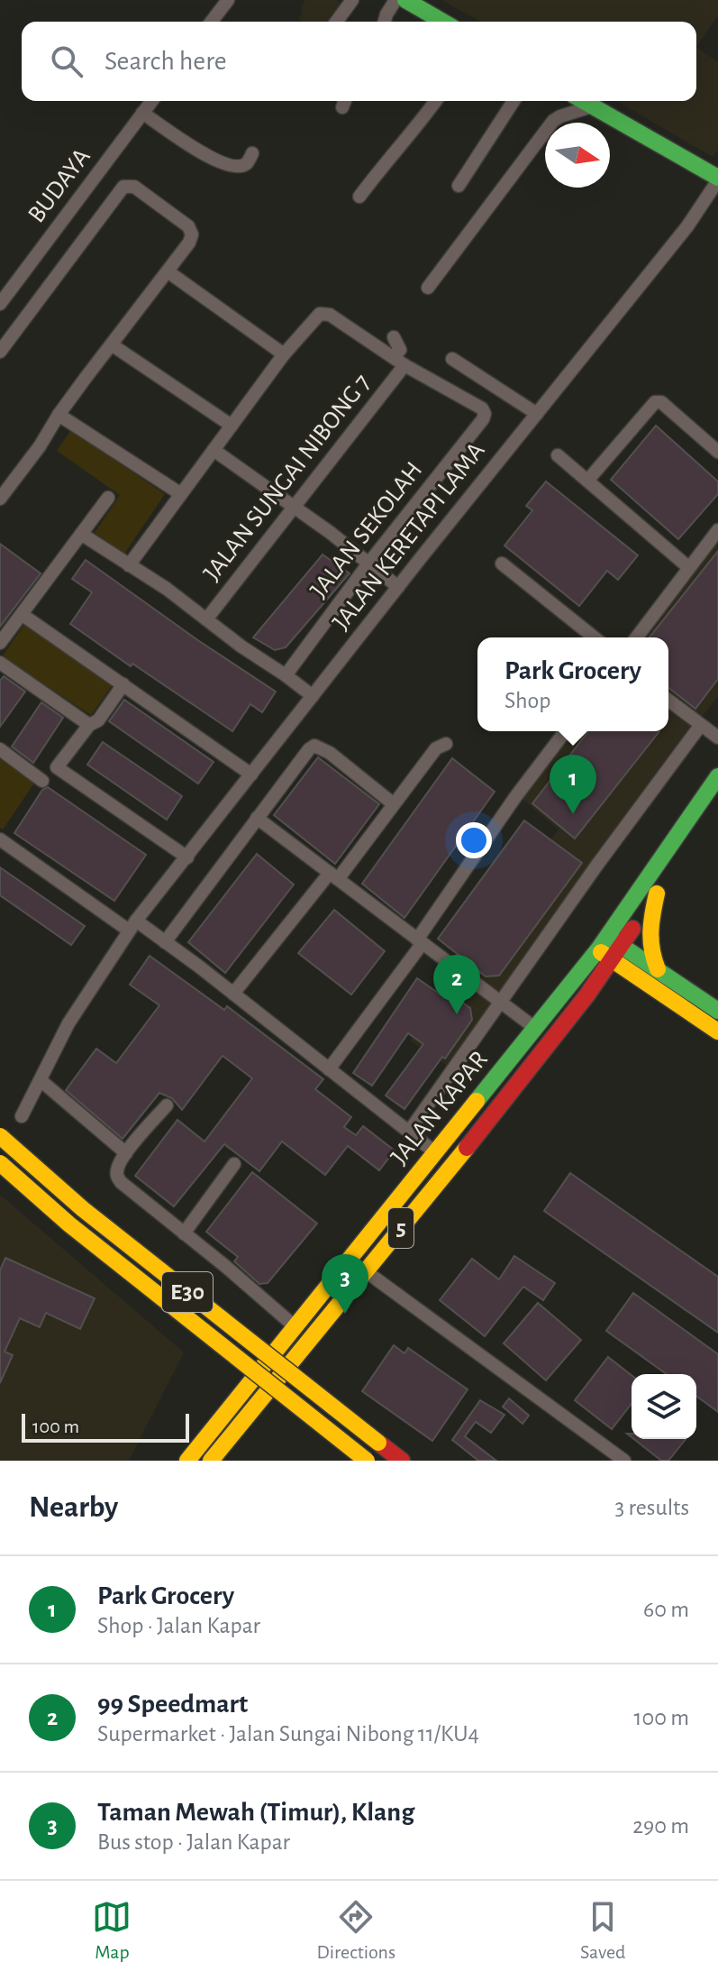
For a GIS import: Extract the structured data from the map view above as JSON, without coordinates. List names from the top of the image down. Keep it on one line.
{"streets":{"main road":["JALAN KAPAR","5","E30"],"street":["BUDAYA","JALAN SUNGAI NIBONG 7","JALAN SEKOLAH","JALAN KERETAPI LAMA"]},"crossings":[["JALAN SUNGAI NIBONG 7","JALAN SEKOLAH"]],"scale_bar":"100 m","north":"right","page":{"search":"Search here","popup":["Park Grocery","Shop"],"pins":["1","2","3"],"scale":"100 m","heading":["Nearby","3 results"],"list":[{"mark":"1","name":"Park Grocery","note":"Shop · Jalan Kapar","value":"60 m"},{"mark":"2","name":"99 Speedmart","note":"Supermarket · Jalan Sungai Nibong 11/KU4","value":"100 m"},{"mark":"3","name":"Taman Mewah (Timur), Klang","note":"Bus stop · Jalan Kapar","value":"290 m"}],"nav":["Map","Directions","Saved"]}}
